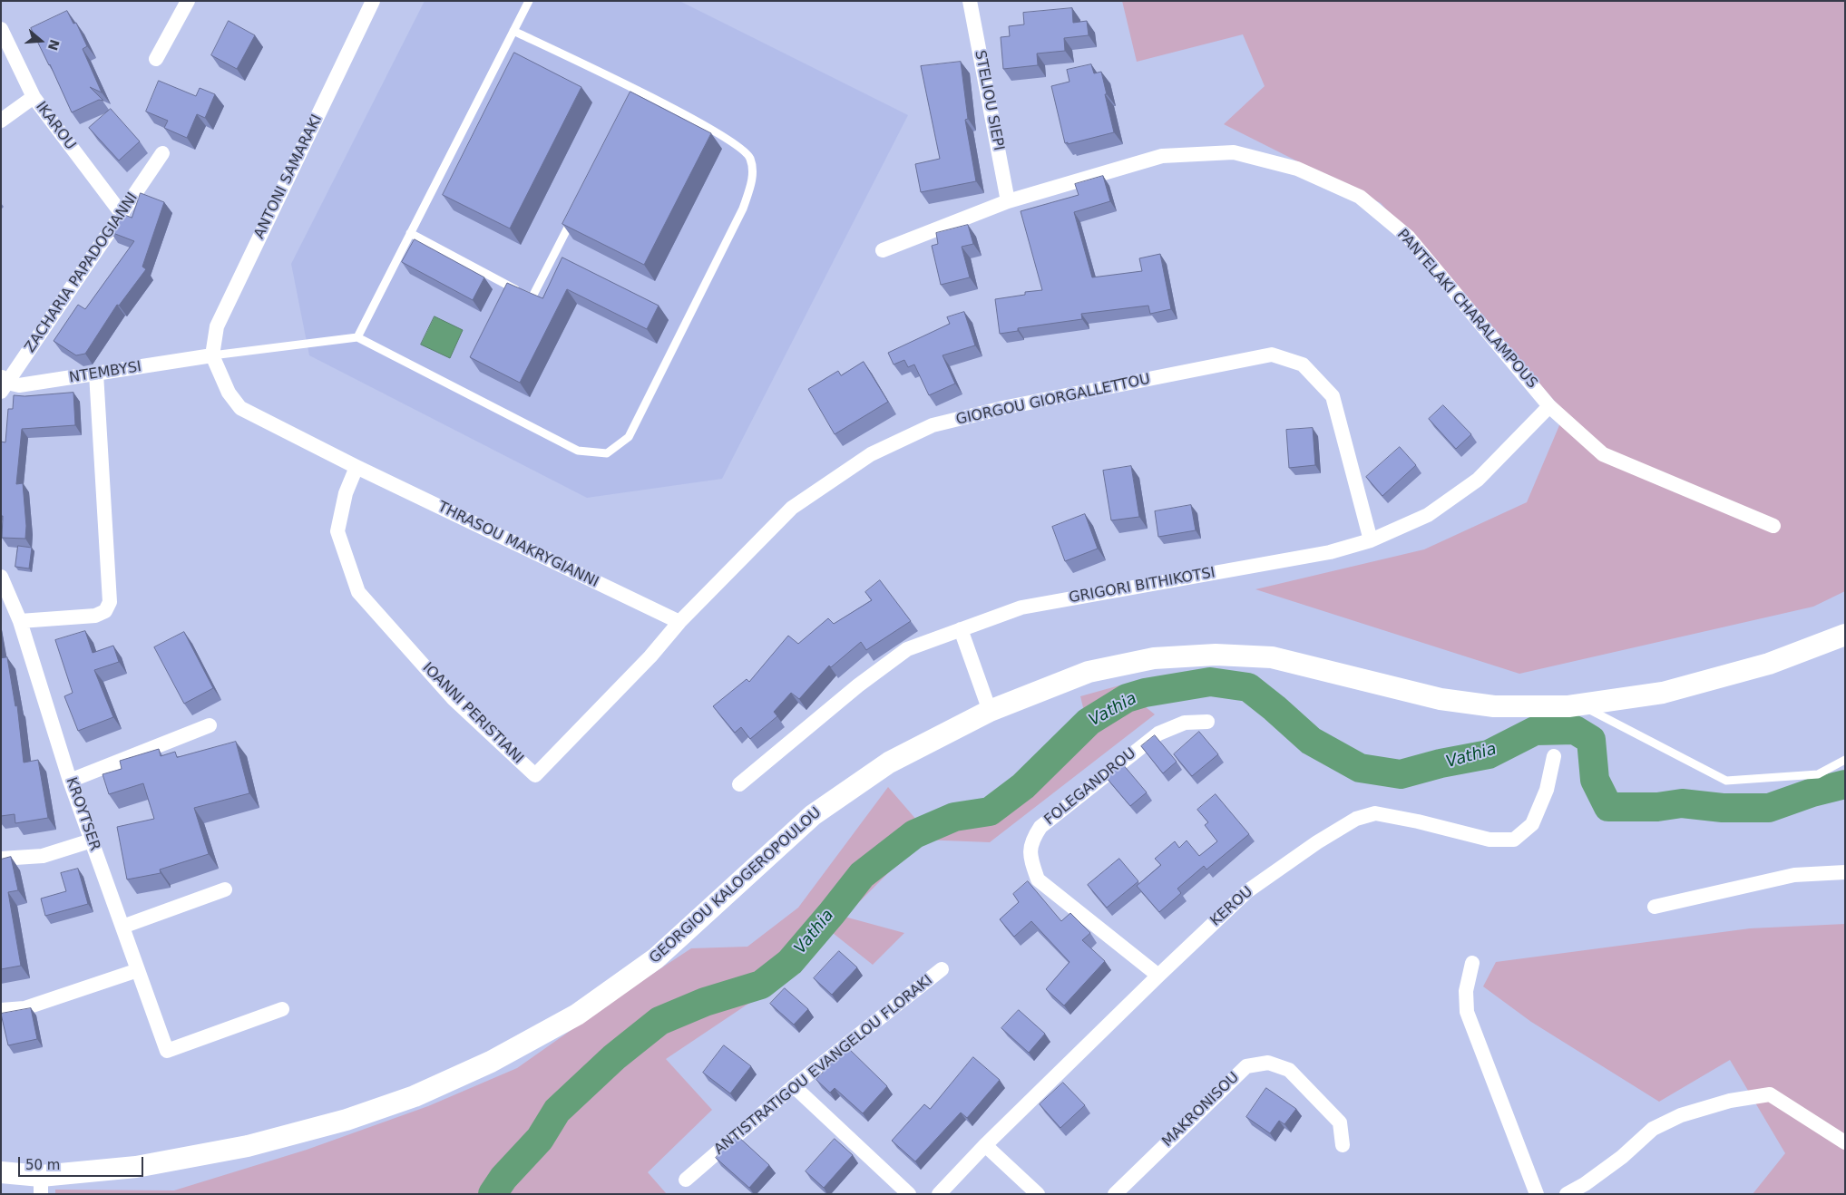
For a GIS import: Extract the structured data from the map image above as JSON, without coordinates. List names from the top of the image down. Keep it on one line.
{"streets":{"street":["STELIOU SIEPI","IKAROU","ANTONI SAMARAKI","ZACHARIA PAPADOGIANNI","PANTELAKI CHARALAMPOUS","NTEMBYSI","GIORGOU GIORGALLETTOU","THRASOU MAKRYGIANNI","GRIGORI BITHIKOTSI","IOANNI PERISTIANI","FOLEGANDROU","KROYTSER","GEORGIOU KALOGEROPOULOU","KEROU","ANTISTRATIGOU EVANGELOU FLORAKI","MAKRONISOU"]},"crossings":[["STELIOU SIEPI","PANTELAKI CHARALAMPOUS"],["IKAROU","ZACHARIA PAPADOGIANNI"],["ANTONI SAMARAKI","NTEMBYSI"],["ANTONI SAMARAKI","THRASOU MAKRYGIANNI"],["ZACHARIA PAPADOGIANNI","NTEMBYSI"],["PANTELAKI CHARALAMPOUS","GRIGORI BITHIKOTSI"],["NTEMBYSI","THRASOU MAKRYGIANNI"],["GIORGOU GIORGALLETTOU","THRASOU MAKRYGIANNI"],["GIORGOU GIORGALLETTOU","GRIGORI BITHIKOTSI"],["GIORGOU GIORGALLETTOU","IOANNI PERISTIANI"],["THRASOU MAKRYGIANNI","IOANNI PERISTIANI"],["FOLEGANDROU","KEROU"]],"water":["Vathia"],"scale_bar":"50 m","north":"right"}
